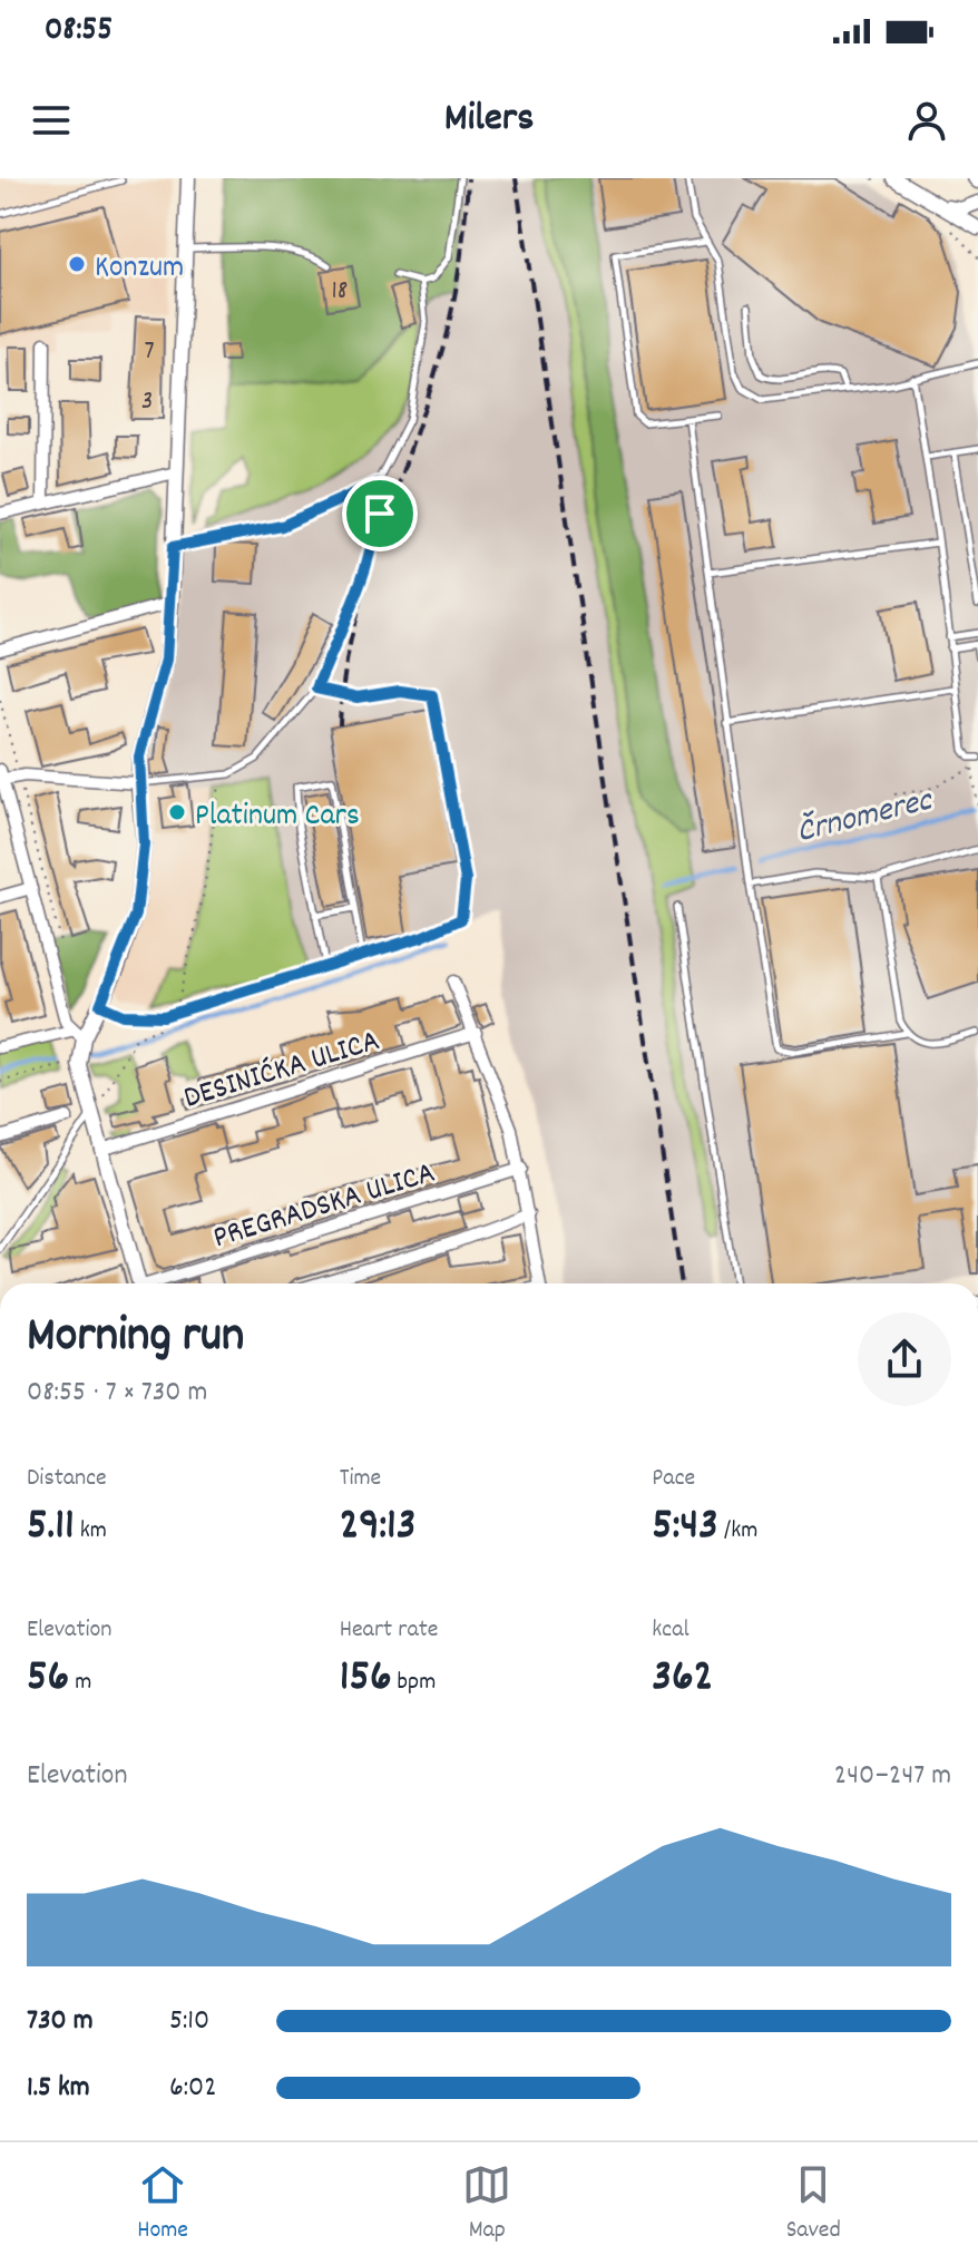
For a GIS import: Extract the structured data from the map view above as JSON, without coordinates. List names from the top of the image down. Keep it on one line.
{"streets":{"street":["DESINIĆKA ULICA","PREGRADSKA ULICA"]},"water":["Črnomerec"],"places":["Konzum","Platinum Cars"],"house_numbers":["18","7","3"],"page":{"status":"08:55","header":"Milers","heading":["Morning run","08:55 · 7 × 730 m"],"stats":[["Distance","5.11 km"],["Time","29:13"],["Pace","5:43 /km"],["Elevation","56 m"],["Heart rate","156 bpm"],["kcal","362"]],"chart":["Elevation","240–247 m"],"list":[{"name":"730 m","note":"5:10"},{"name":"1.5 km","note":"6:02"}],"tabs":["Home","Map","Saved"]}}
